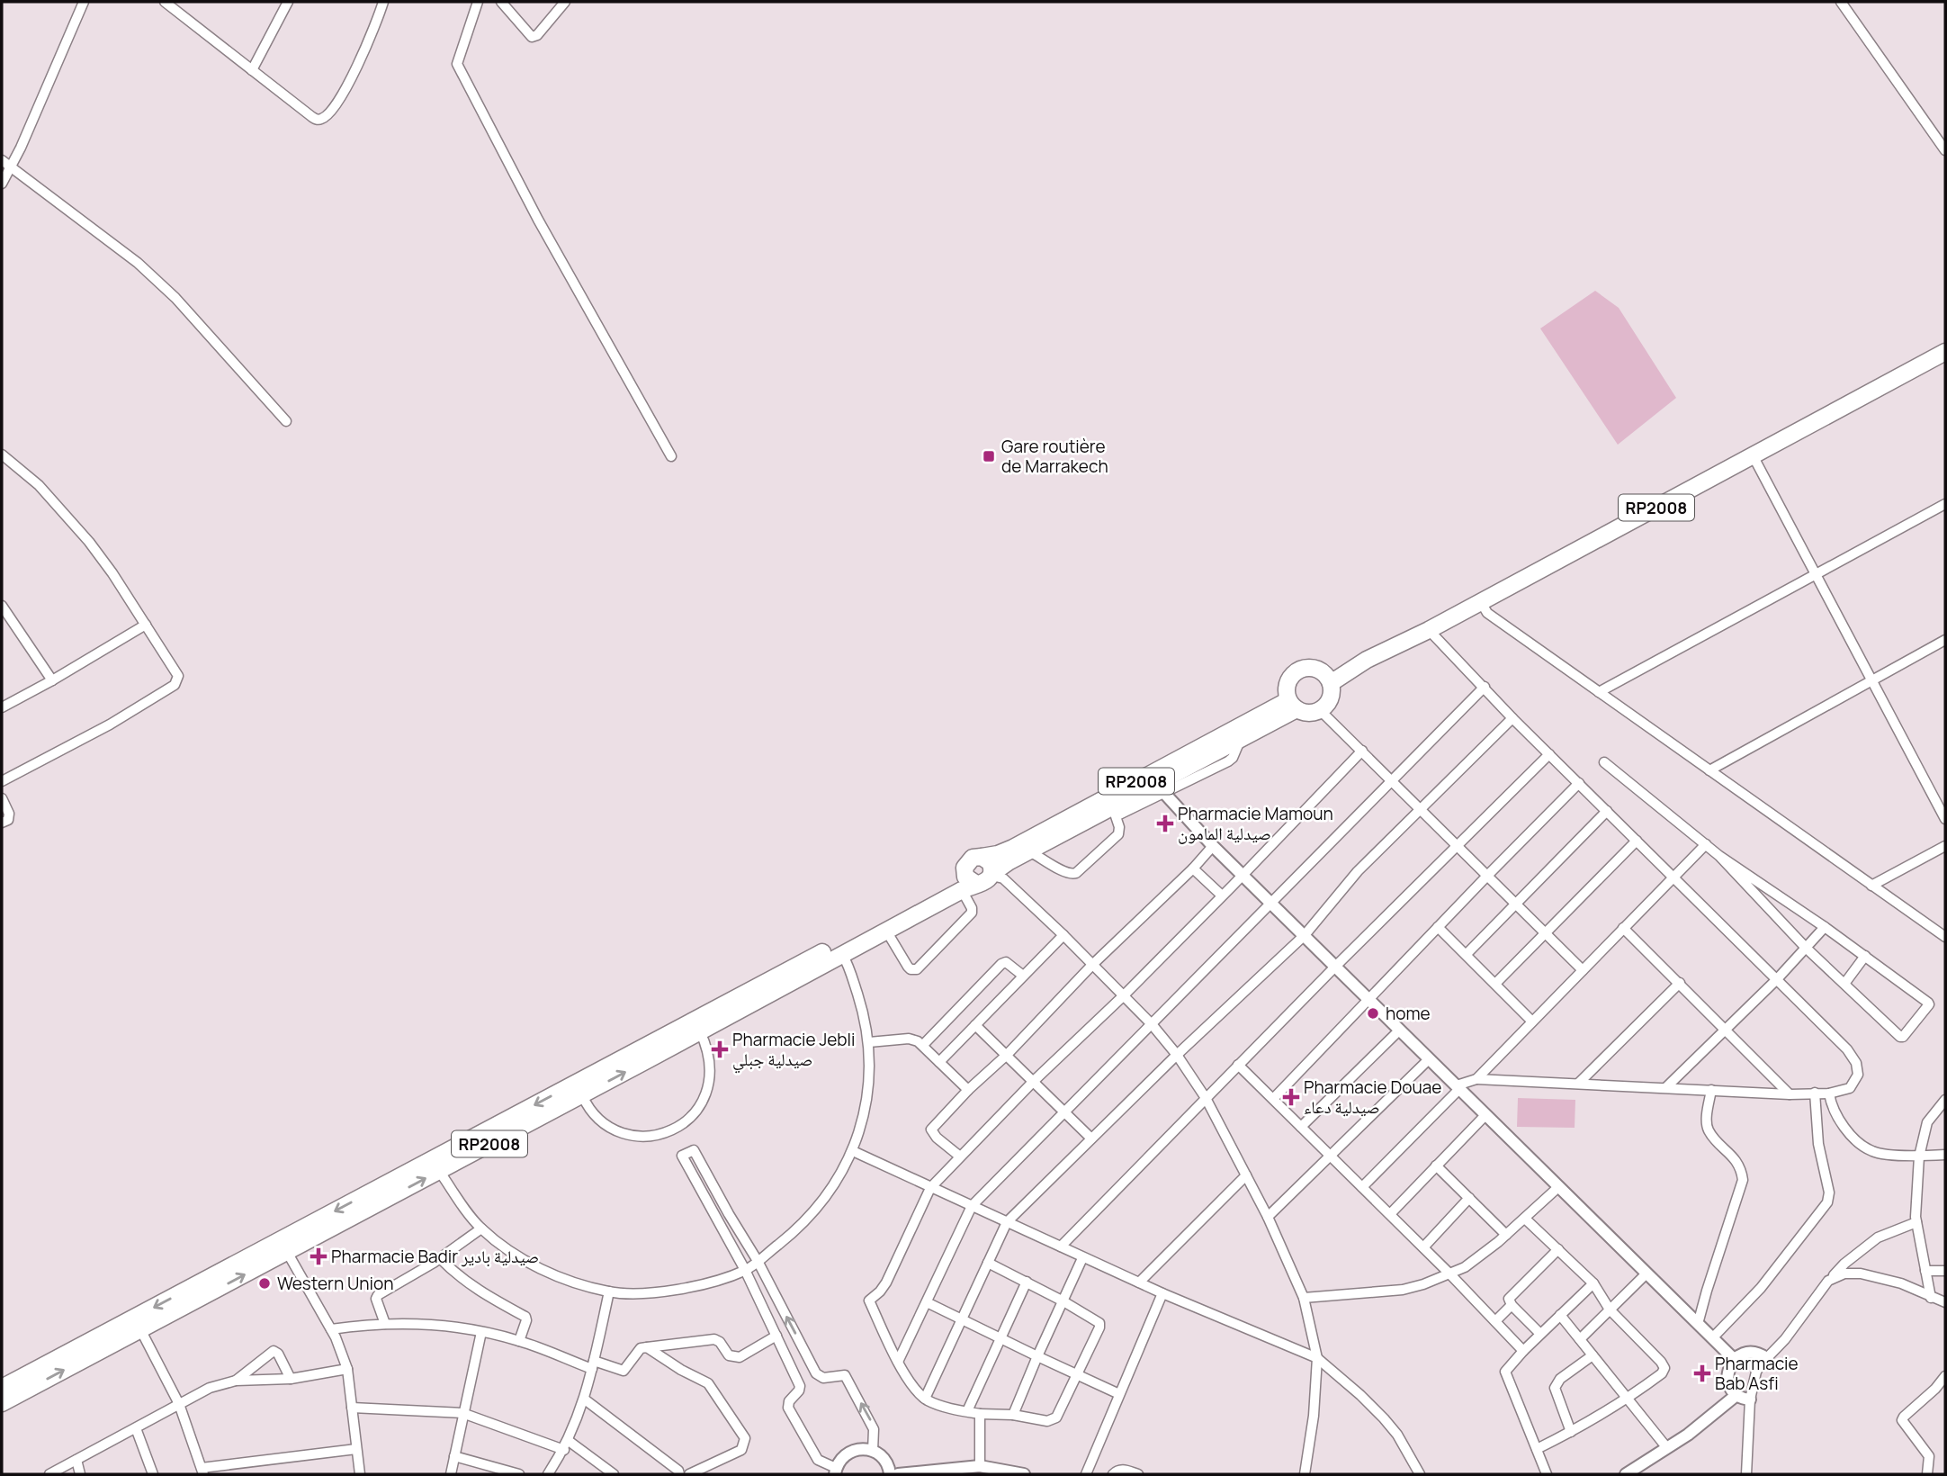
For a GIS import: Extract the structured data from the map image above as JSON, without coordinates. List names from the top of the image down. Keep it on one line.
{"streets":{"highway":["RP2008"]},"places":{"transit":["Gare routière de Marrakech"],"health":["Pharmacie Mamoun صيدلية المامون","Pharmacie Jebli صيدلية جبلي","Pharmacie Douae صيدلية دعاء","Pharmacie Badir صيدلية بادير","Pharmacie Bab Asfi"],"other":["home","Western Union"]}}
